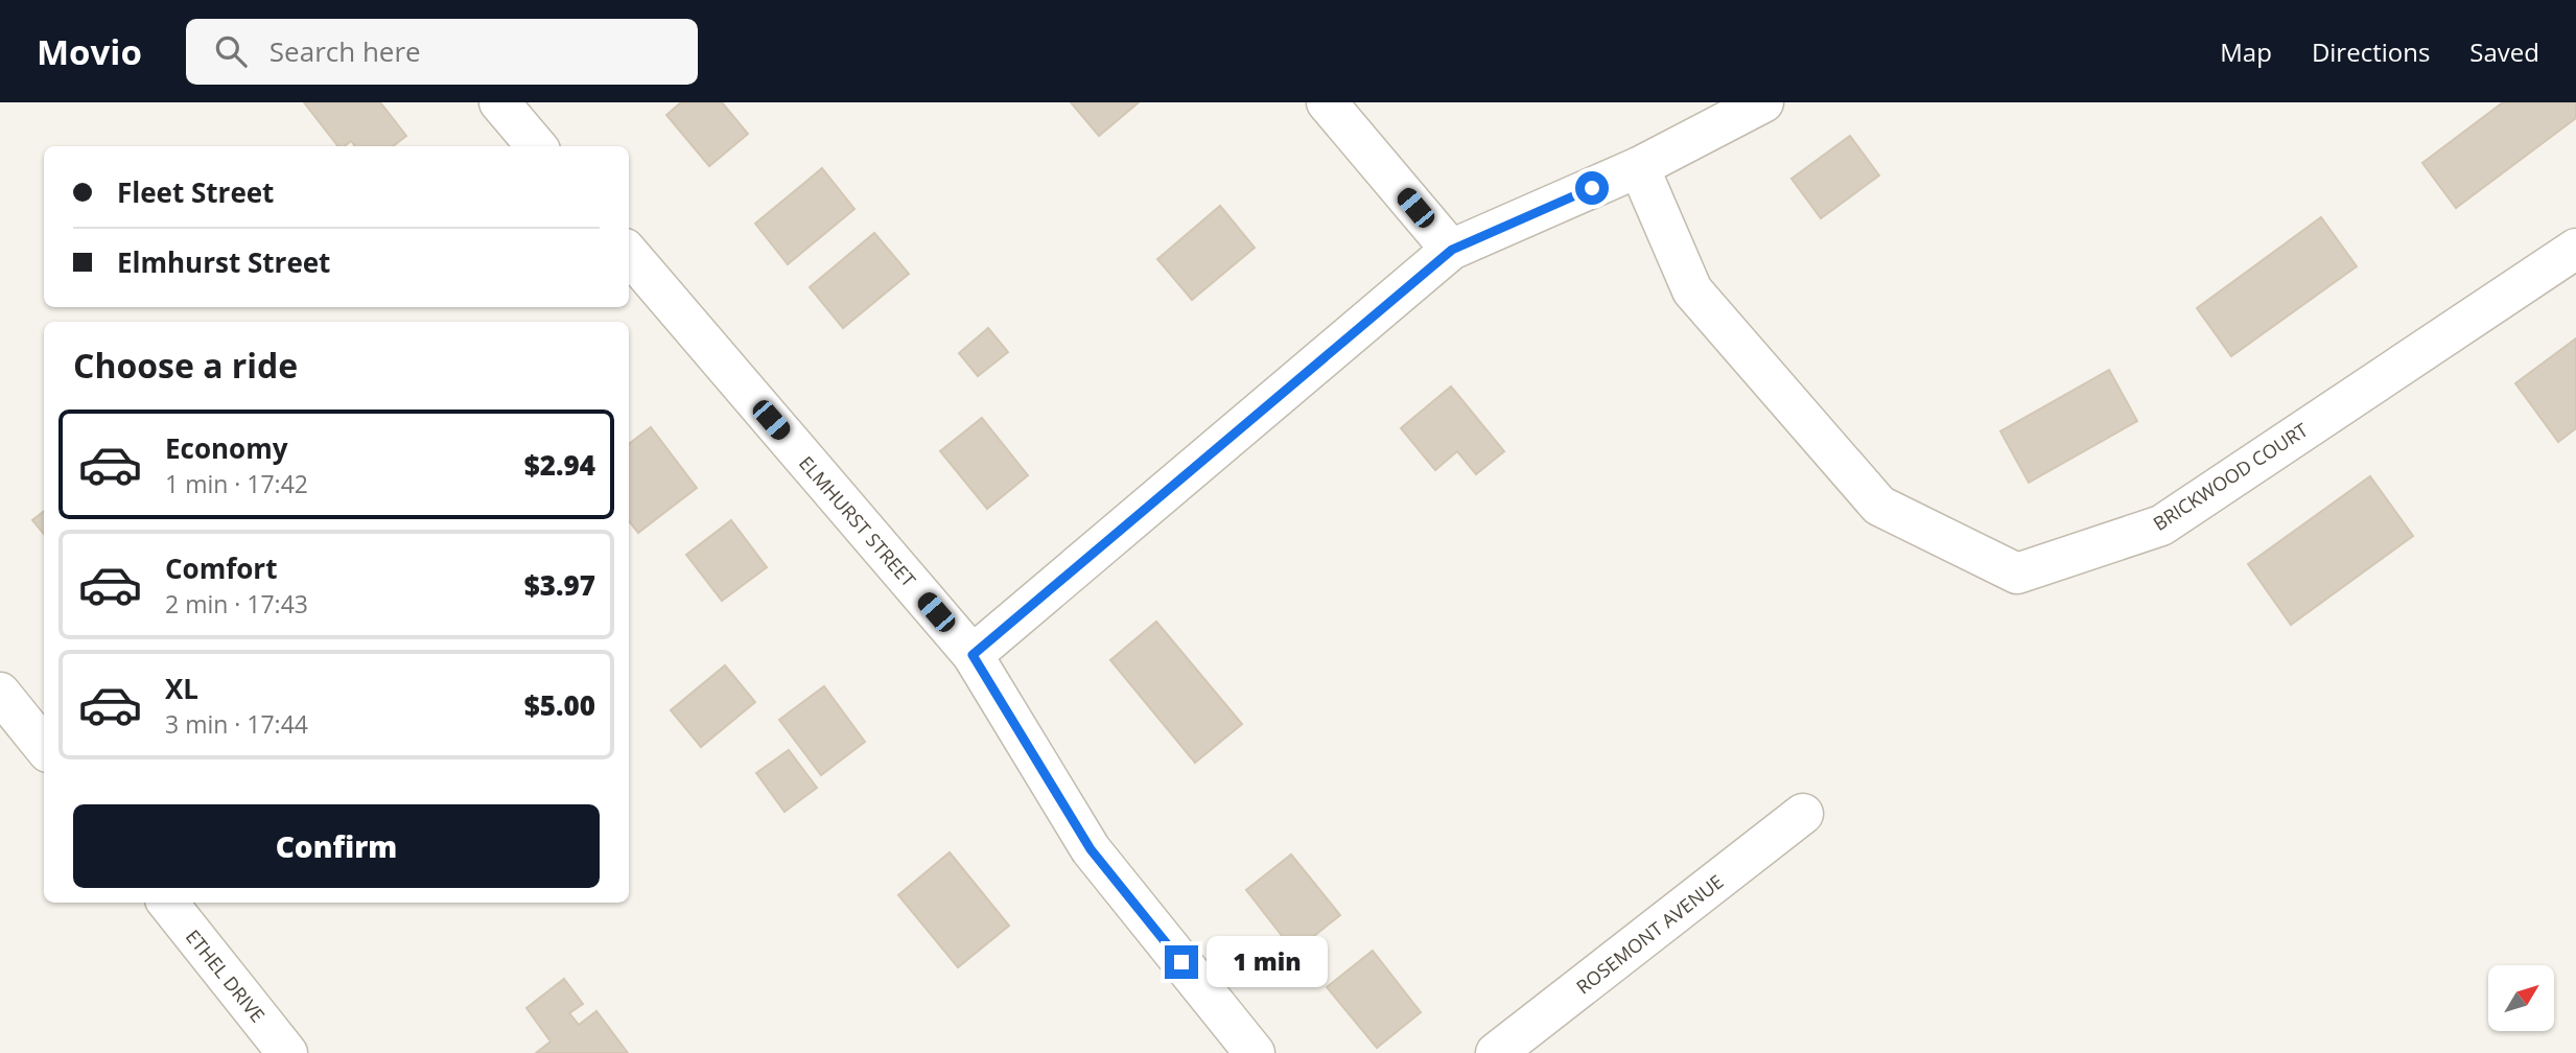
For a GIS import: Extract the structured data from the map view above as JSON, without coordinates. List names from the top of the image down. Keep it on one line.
{"streets":{"street":["BRICKWOOD COURT","ELMHURST STREET","ROSEMONT AVENUE","ETHEL DRIVE"]},"north":"top right","page":{"header":"Movio","search":"Search here","nav":["Map","Directions","Saved"],"banner":["Fleet Street","Elmhurst Street"],"heading":"Choose a ride","list":[{"name":"Economy","note":"1 min · 17:42","value":"$2.94"},{"name":"Comfort","note":"2 min · 17:43","value":"$3.97"},{"name":"XL","note":"3 min · 17:44","value":"$5.00"}],"buttons":"Confirm","bubble":"1 min"}}
